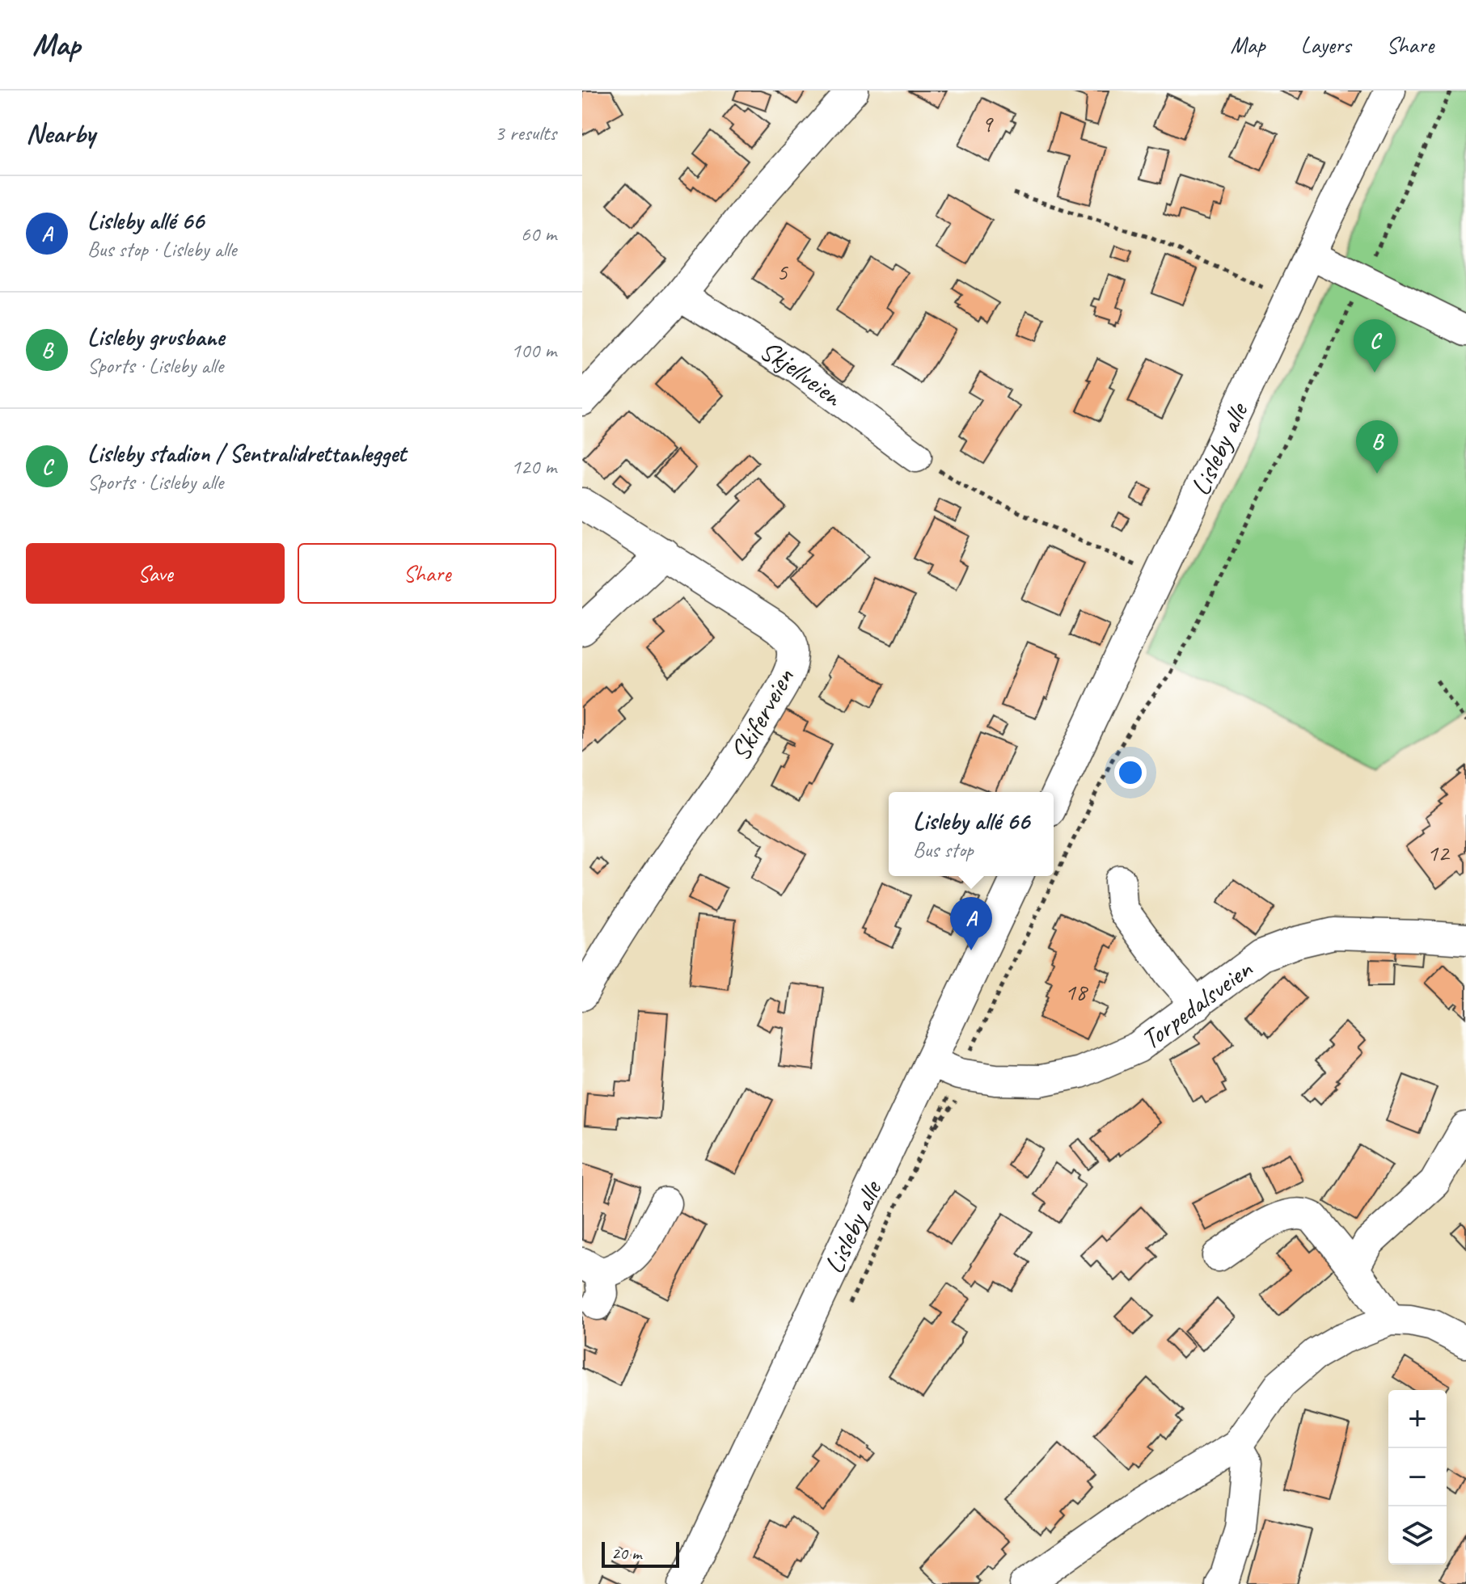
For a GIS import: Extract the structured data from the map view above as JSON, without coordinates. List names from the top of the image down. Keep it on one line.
{"streets":{"street":["Skjellveien","Lisleby alle","Skiferveien","Torpedalsveien"]},"crossings":[["Lisleby alle","Torpedalsveien"]],"house_numbers":["9","5","12","18"],"scale_bar":"20 m","page":{"header":"Map","nav":["Map","Layers","Share"],"heading":["Nearby","3 results"],"list":[{"mark":"A","name":"Lisleby allé 66","note":"Bus stop · Lisleby alle","value":"60 m"},{"mark":"B","name":"Lisleby grusbane","note":"Sports · Lisleby alle","value":"100 m"},{"mark":"C","name":"Lisleby stadion / Sentralidrettanlegget","note":"Sports · Lisleby alle","value":"120 m"}],"pins":["C","B","A"],"buttons":["Save","Share"],"popup":["Lisleby allé 66","Bus stop"],"map_buttons":["+","−"],"scale":"20 m"}}
